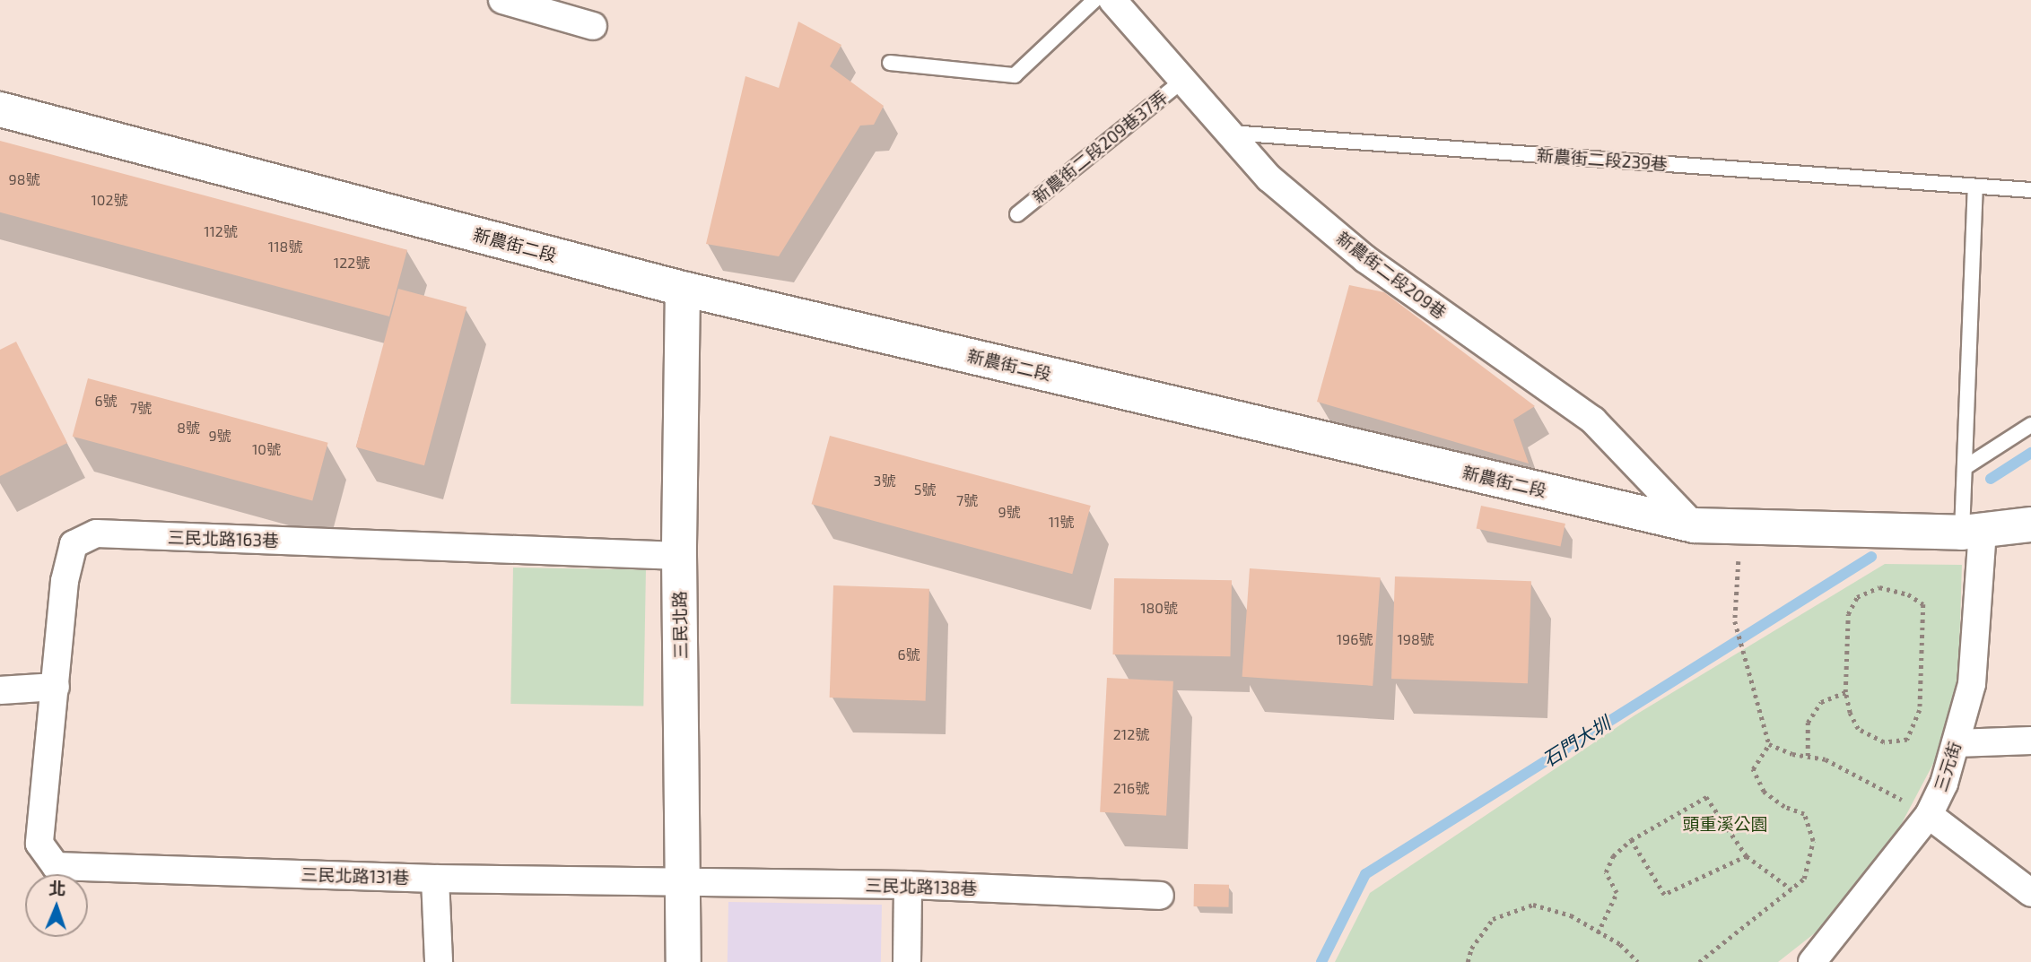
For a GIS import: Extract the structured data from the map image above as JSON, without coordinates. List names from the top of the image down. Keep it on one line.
{"streets":{"street":["新農街二段","新農街二段209巷","三民北路163巷","三民北路","三元街","三民北路131巷","三民北路138巷"],"lane":["新農街二段209巷37弄","新農街二段239巷"]},"crossings":[["新農街二段209巷37弄","新農街二段209巷"],["新農街二段239巷","新農街二段209巷"],["新農街二段","新農街二段209巷"],["新農街二段","三民北路"],["新農街二段","三元街"],["三民北路163巷","三民北路"],["三民北路163巷","三民北路131巷"],["三民北路","三民北路131巷"],["三民北路","三民北路138巷"],["三民北路131巷","三民北路138巷"]],"water":["石門大圳"],"parks":["頭重溪公園"],"house_numbers":["98號","102號","112號","118號","122號","6號","7號","8號","9號","10號","3號","5號","7號","9號","11號","180號","196號","198號","6號","212號","216號"],"north":"top"}
